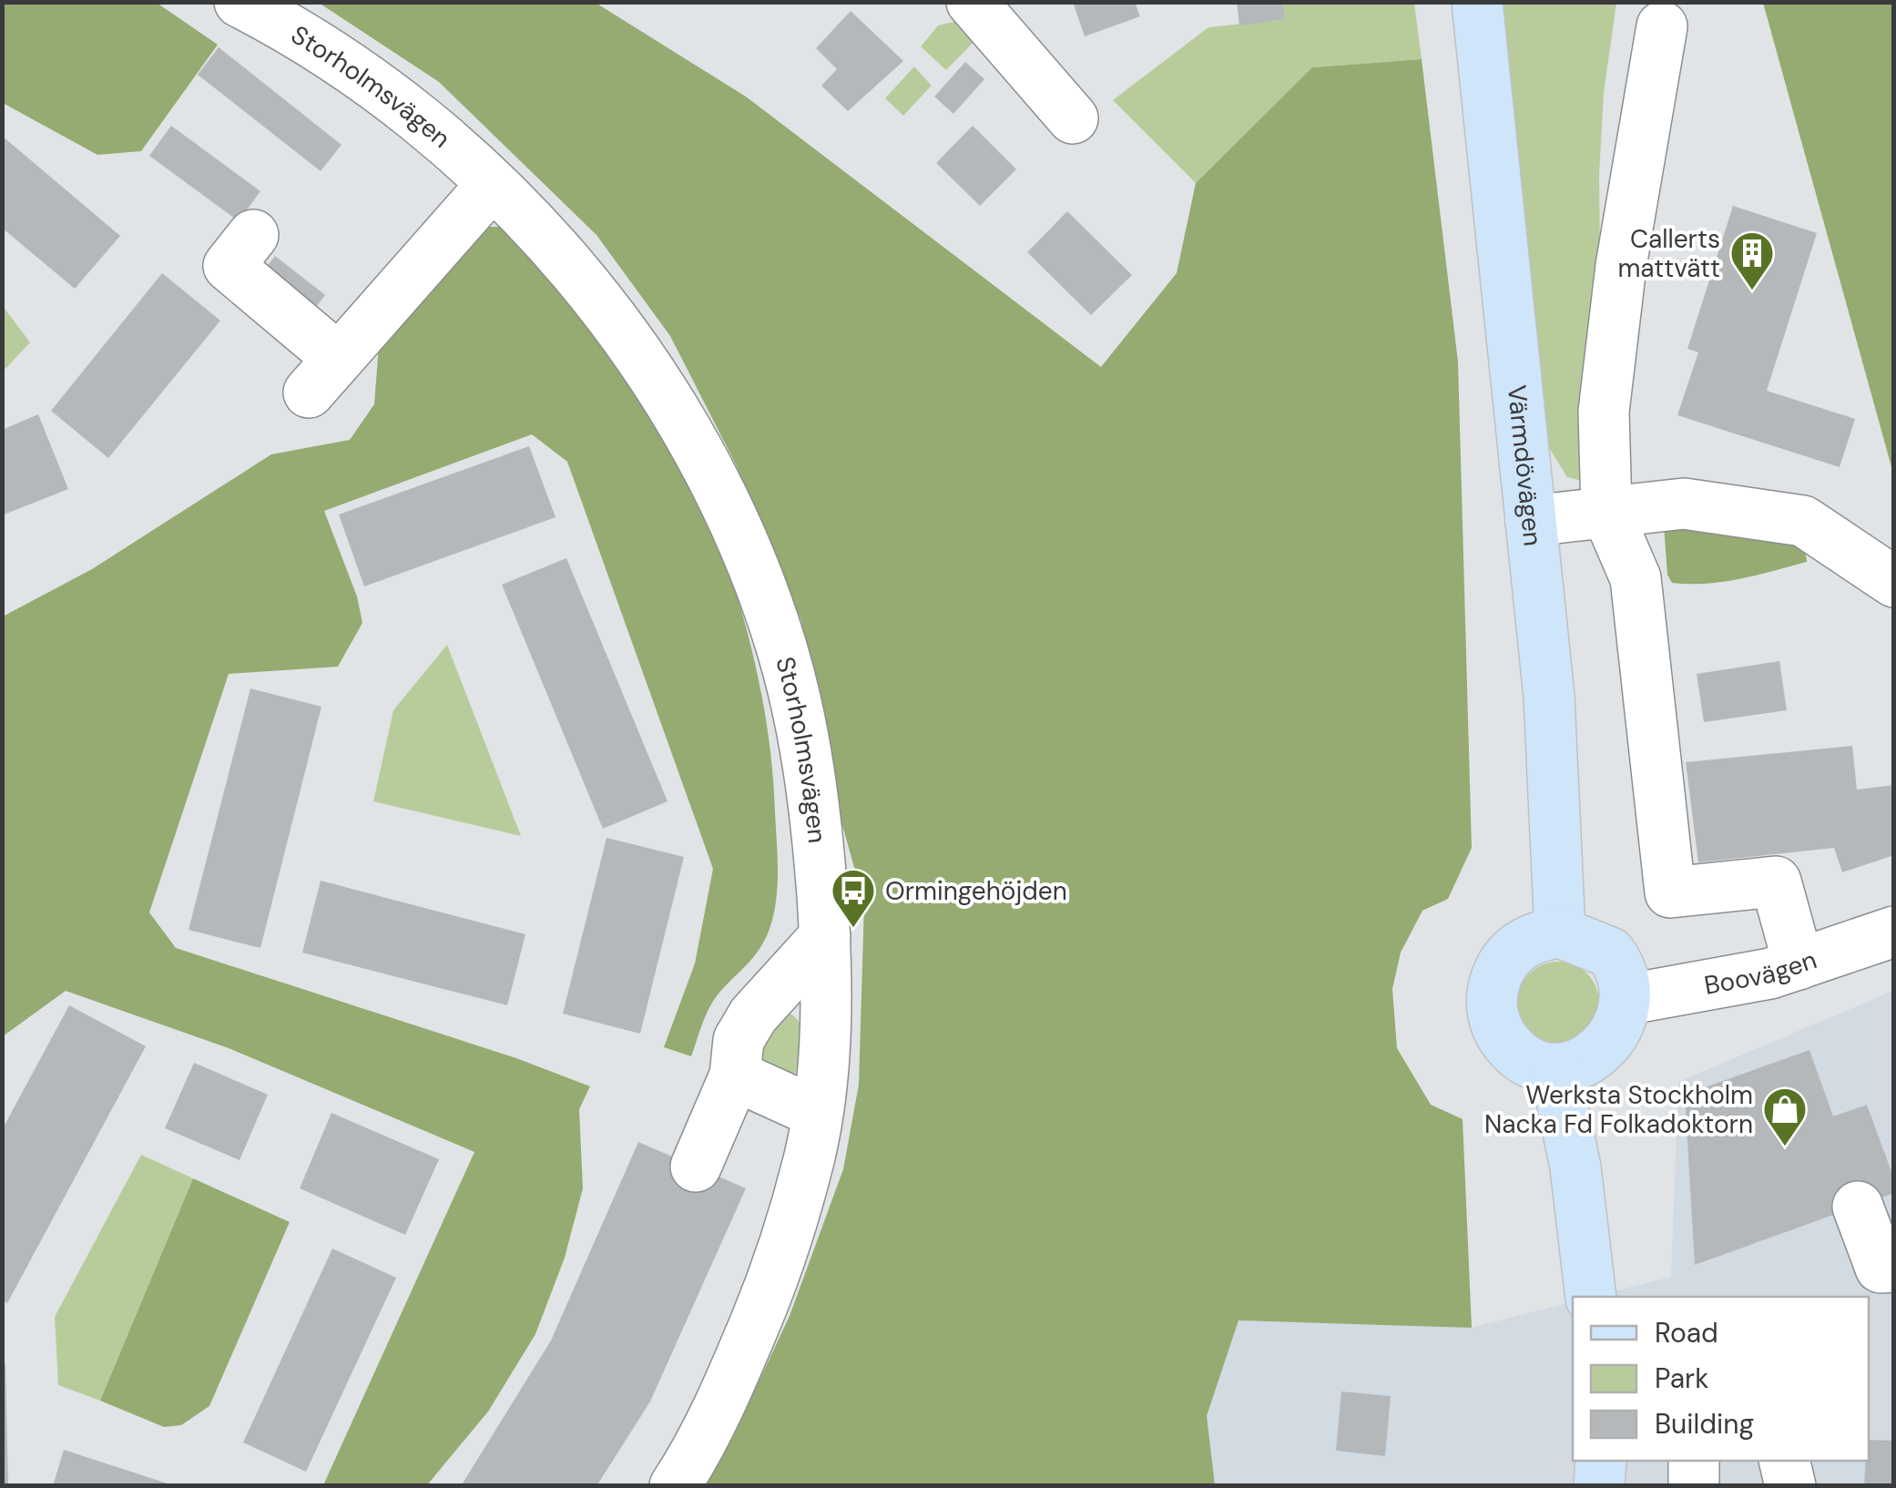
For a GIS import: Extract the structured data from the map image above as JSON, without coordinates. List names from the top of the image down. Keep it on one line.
{"streets":{"main road":["Värmdövägen"],"street":["Storholmsvägen","Boovägen"]},"crossings":[["Värmdövägen","Boovägen"]],"places":{"building":["Callerts mattvätt"],"bus stop":["Ormingehöjden"],"shop":["Werksta Stockholm Nacka Fd Folkadoktorn"]},"legend":["Road","Park","Building"]}
